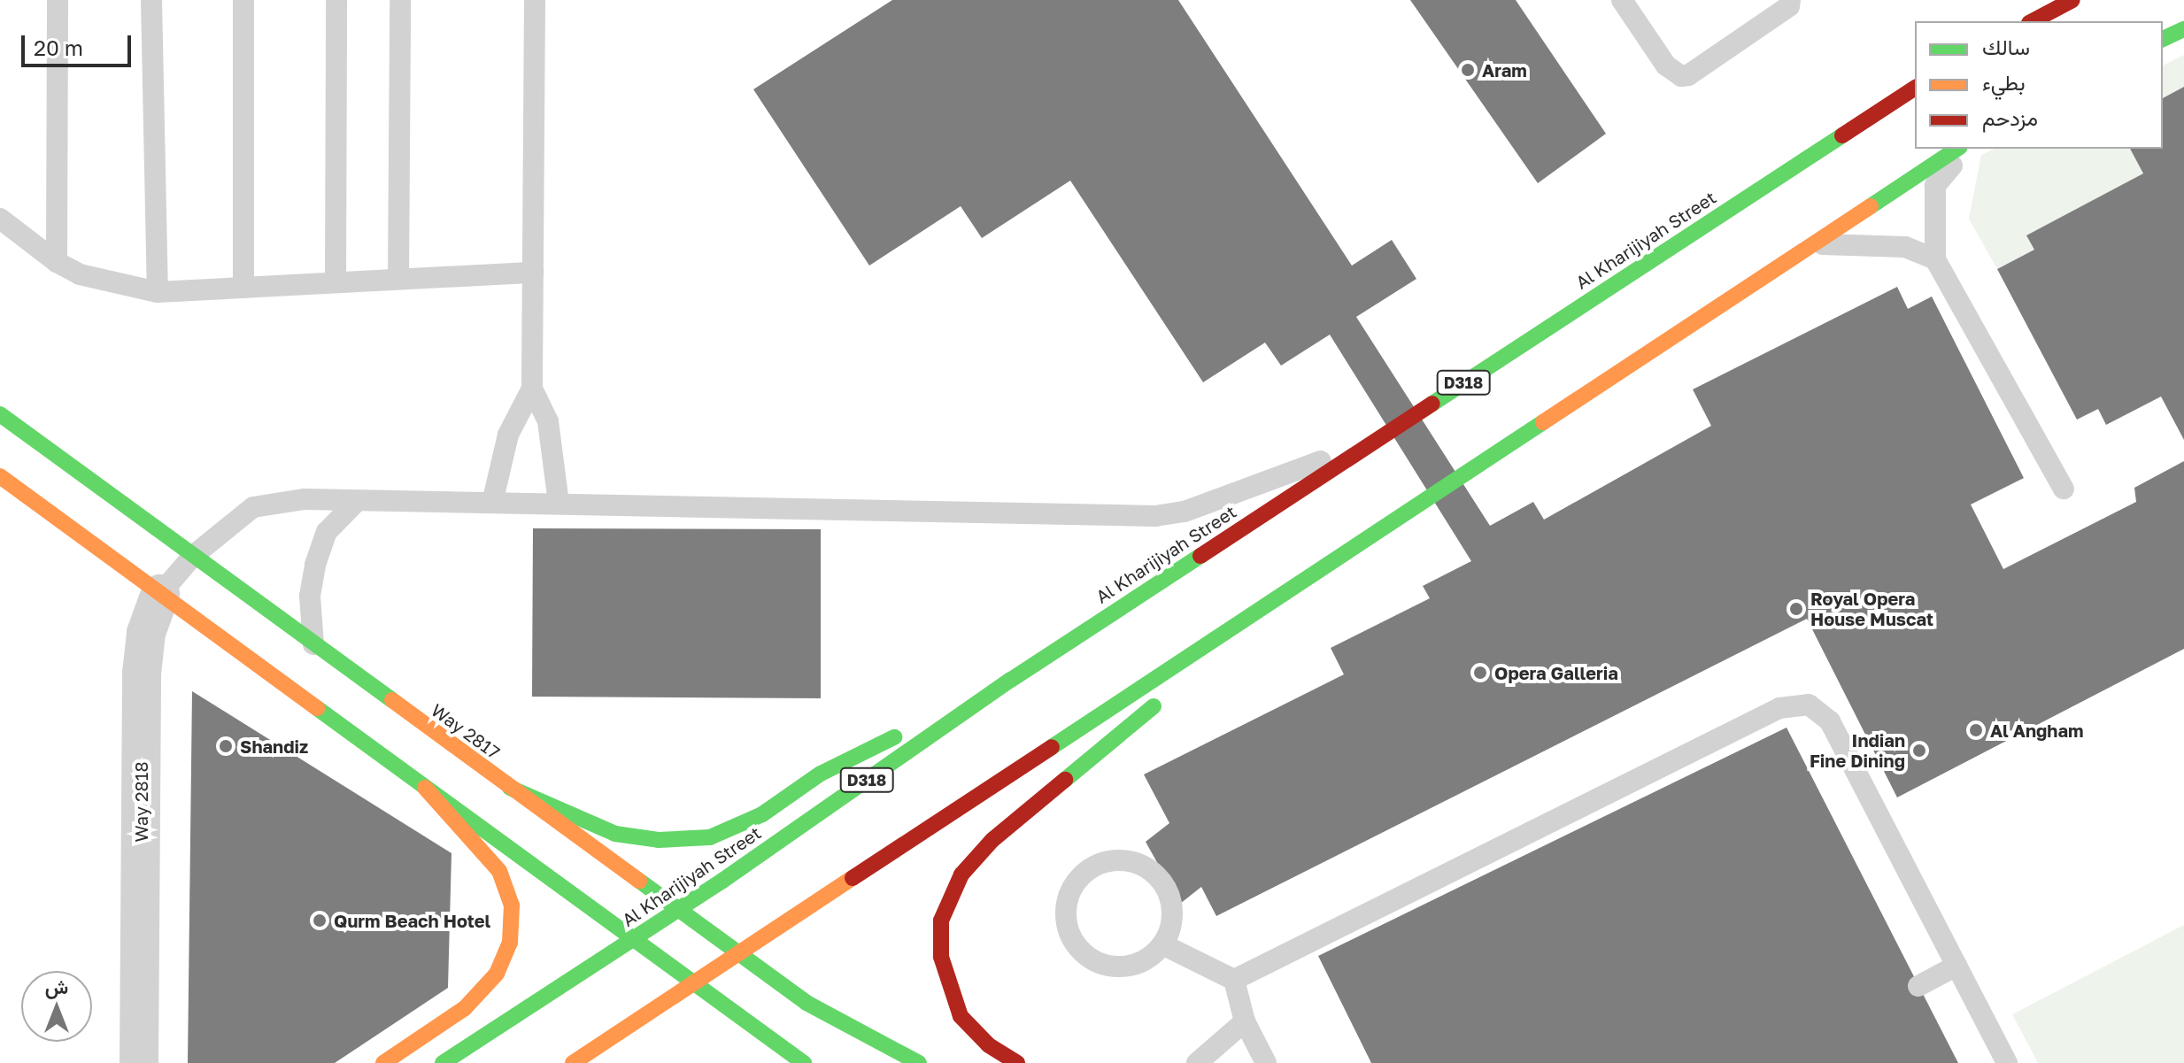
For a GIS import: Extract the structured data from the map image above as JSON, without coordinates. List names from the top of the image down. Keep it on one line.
{"streets":{"main road":["Al Kharijiyah Street","D318","Way 2817"],"street":["Way 2818"]},"crossings":[["Al Kharijiyah Street","Way 2817"],["Al Kharijiyah Street","Way 2818"],["Way 2817","Way 2818"]],"places":["Aram","Royal Opera House Muscat","Opera Galleria","Al Angham","Shandiz","Indian Fine Dining","Qurm Beach Hotel"],"legend":["سالك","بطيء","مزدحم"],"scale_bar":"20 m","north":"top"}
